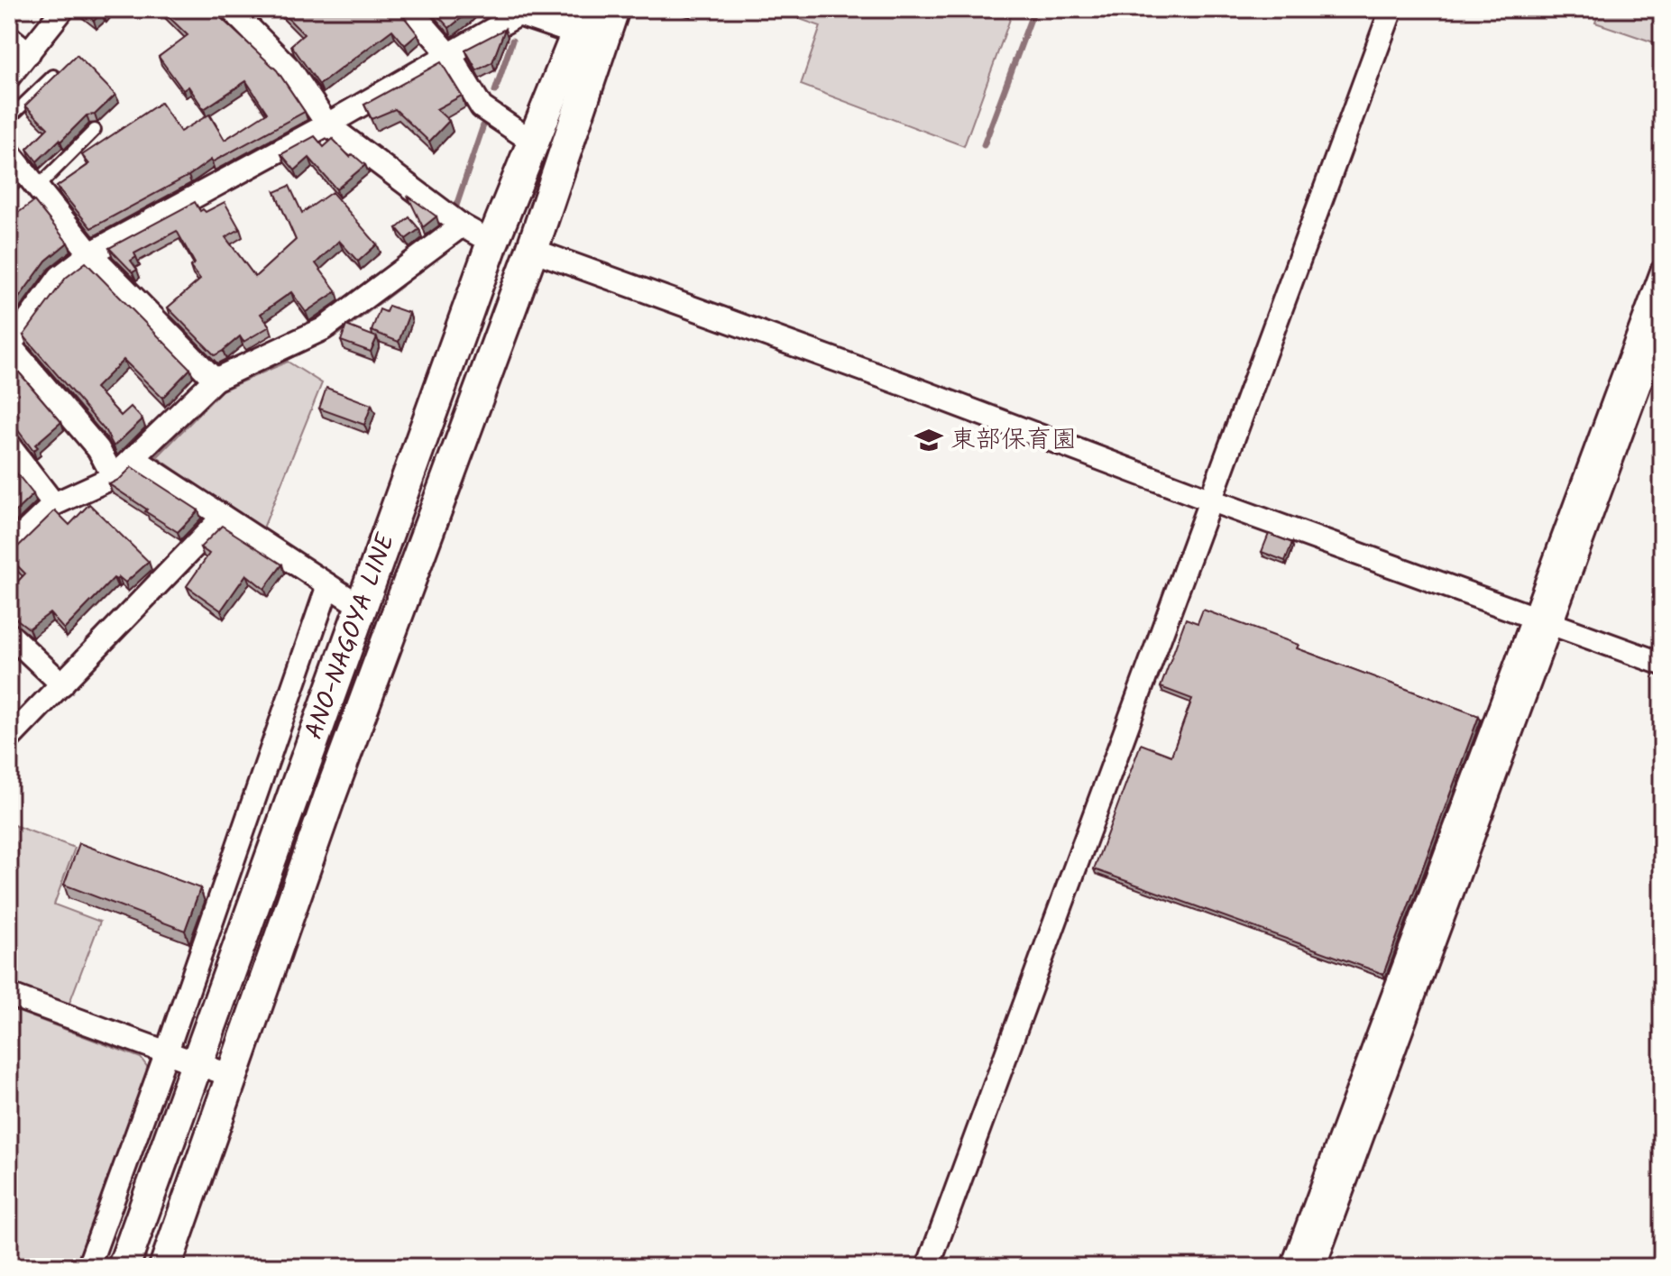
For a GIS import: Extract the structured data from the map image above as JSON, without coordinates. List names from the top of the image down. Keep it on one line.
{"streets":{"main road":["ANO-NAGOYA LINE"]},"places":{"school or university":["東部保育園"]}}
